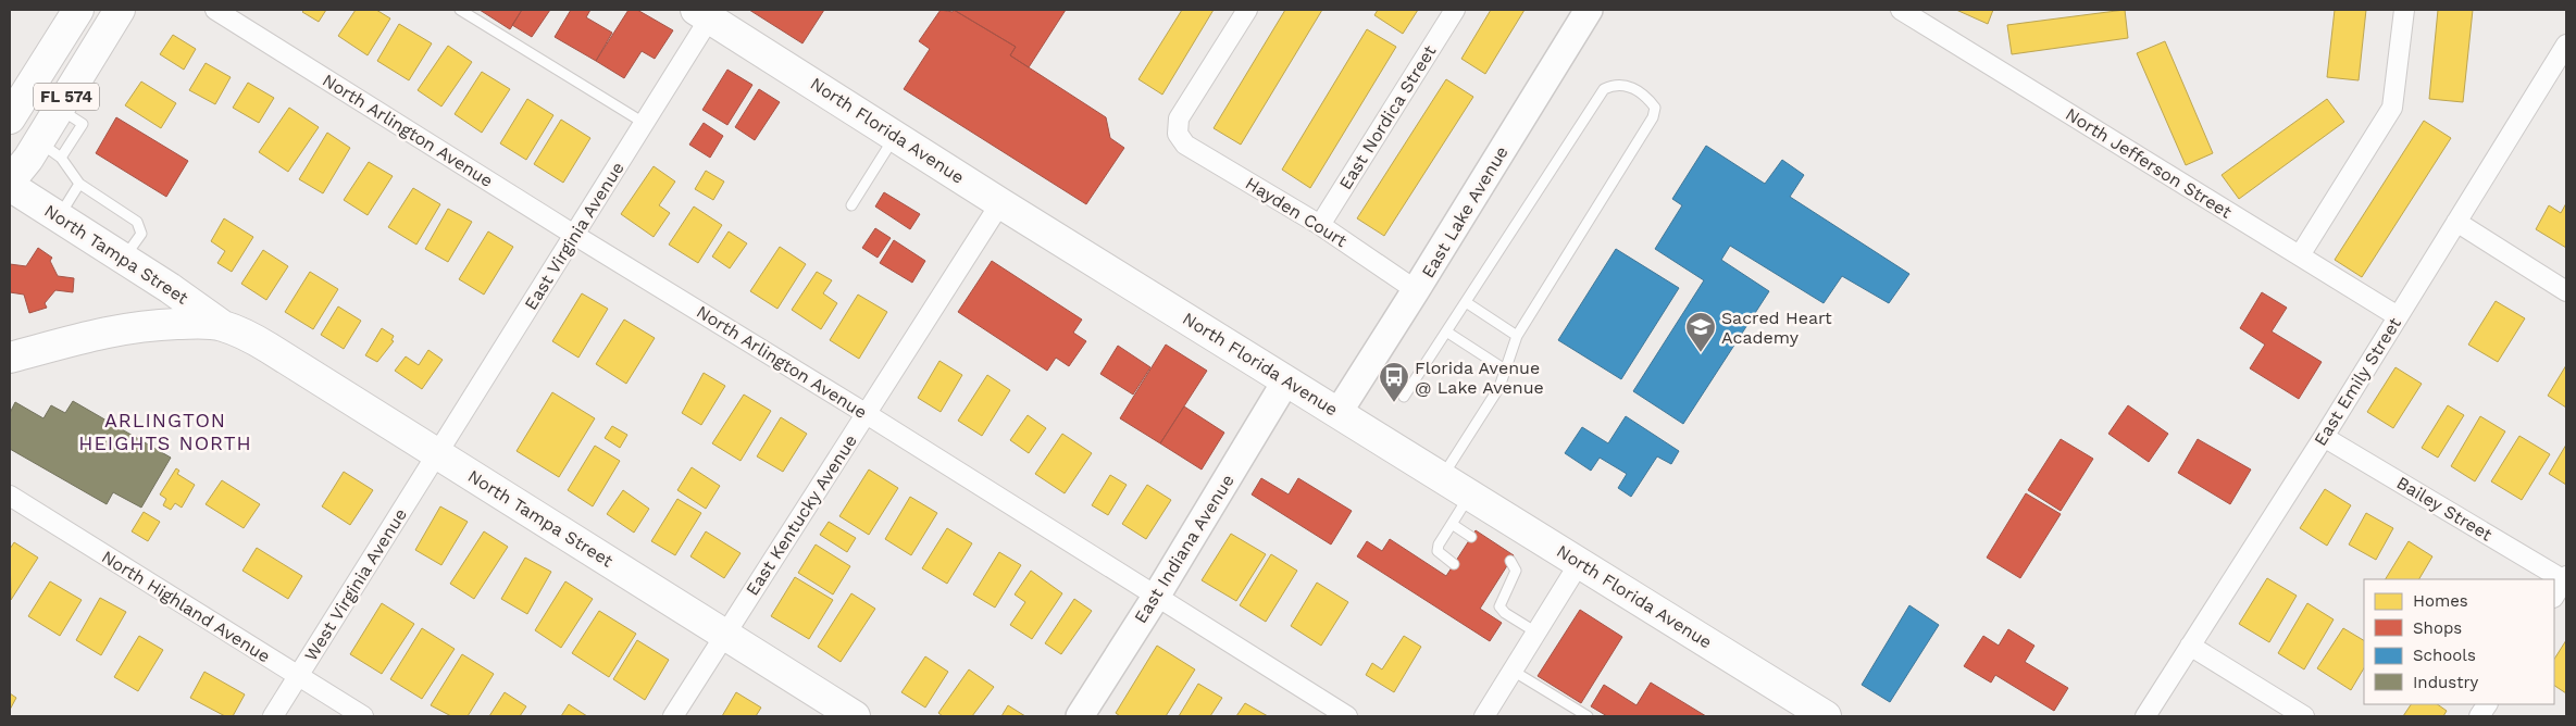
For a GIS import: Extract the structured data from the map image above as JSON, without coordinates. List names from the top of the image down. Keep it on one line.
{"streets":{"main road":["FL 574","North Florida Avenue","North Tampa Street"],"street":["East Nordica Street","North Arlington Avenue","North Jefferson Street","Hayden Court","East Lake Avenue","East Virginia Avenue","East Emily Street","Bailey Street","East Kentucky Avenue","East Indiana Avenue","West Virginia Avenue","North Highland Avenue"]},"crossings":[["East Nordica Street","Hayden Court"],["North Arlington Avenue","East Virginia Avenue"],["North Arlington Avenue","East Kentucky Avenue"],["North Arlington Avenue","East Indiana Avenue"],["North Florida Avenue","East Lake Avenue"],["North Florida Avenue","East Virginia Avenue"],["North Florida Avenue","East Kentucky Avenue"],["North Florida Avenue","East Indiana Avenue"],["North Jefferson Street","East Emily Street"],["Hayden Court","East Lake Avenue"],["East Virginia Avenue","North Tampa Street"],["East Virginia Avenue","West Virginia Avenue"],["North Tampa Street","East Kentucky Avenue"],["North Tampa Street","West Virginia Avenue"],["East Emily Street","Bailey Street"],["West Virginia Avenue","North Highland Avenue"]],"districts":["ARLINGTON HEIGHTS NORTH"],"places":{"school or university":["Sacred Heart Academy"],"bus stop":["Florida Avenue @ Lake Avenue"]},"legend":["Homes","Shops","Schools","Industry"]}
